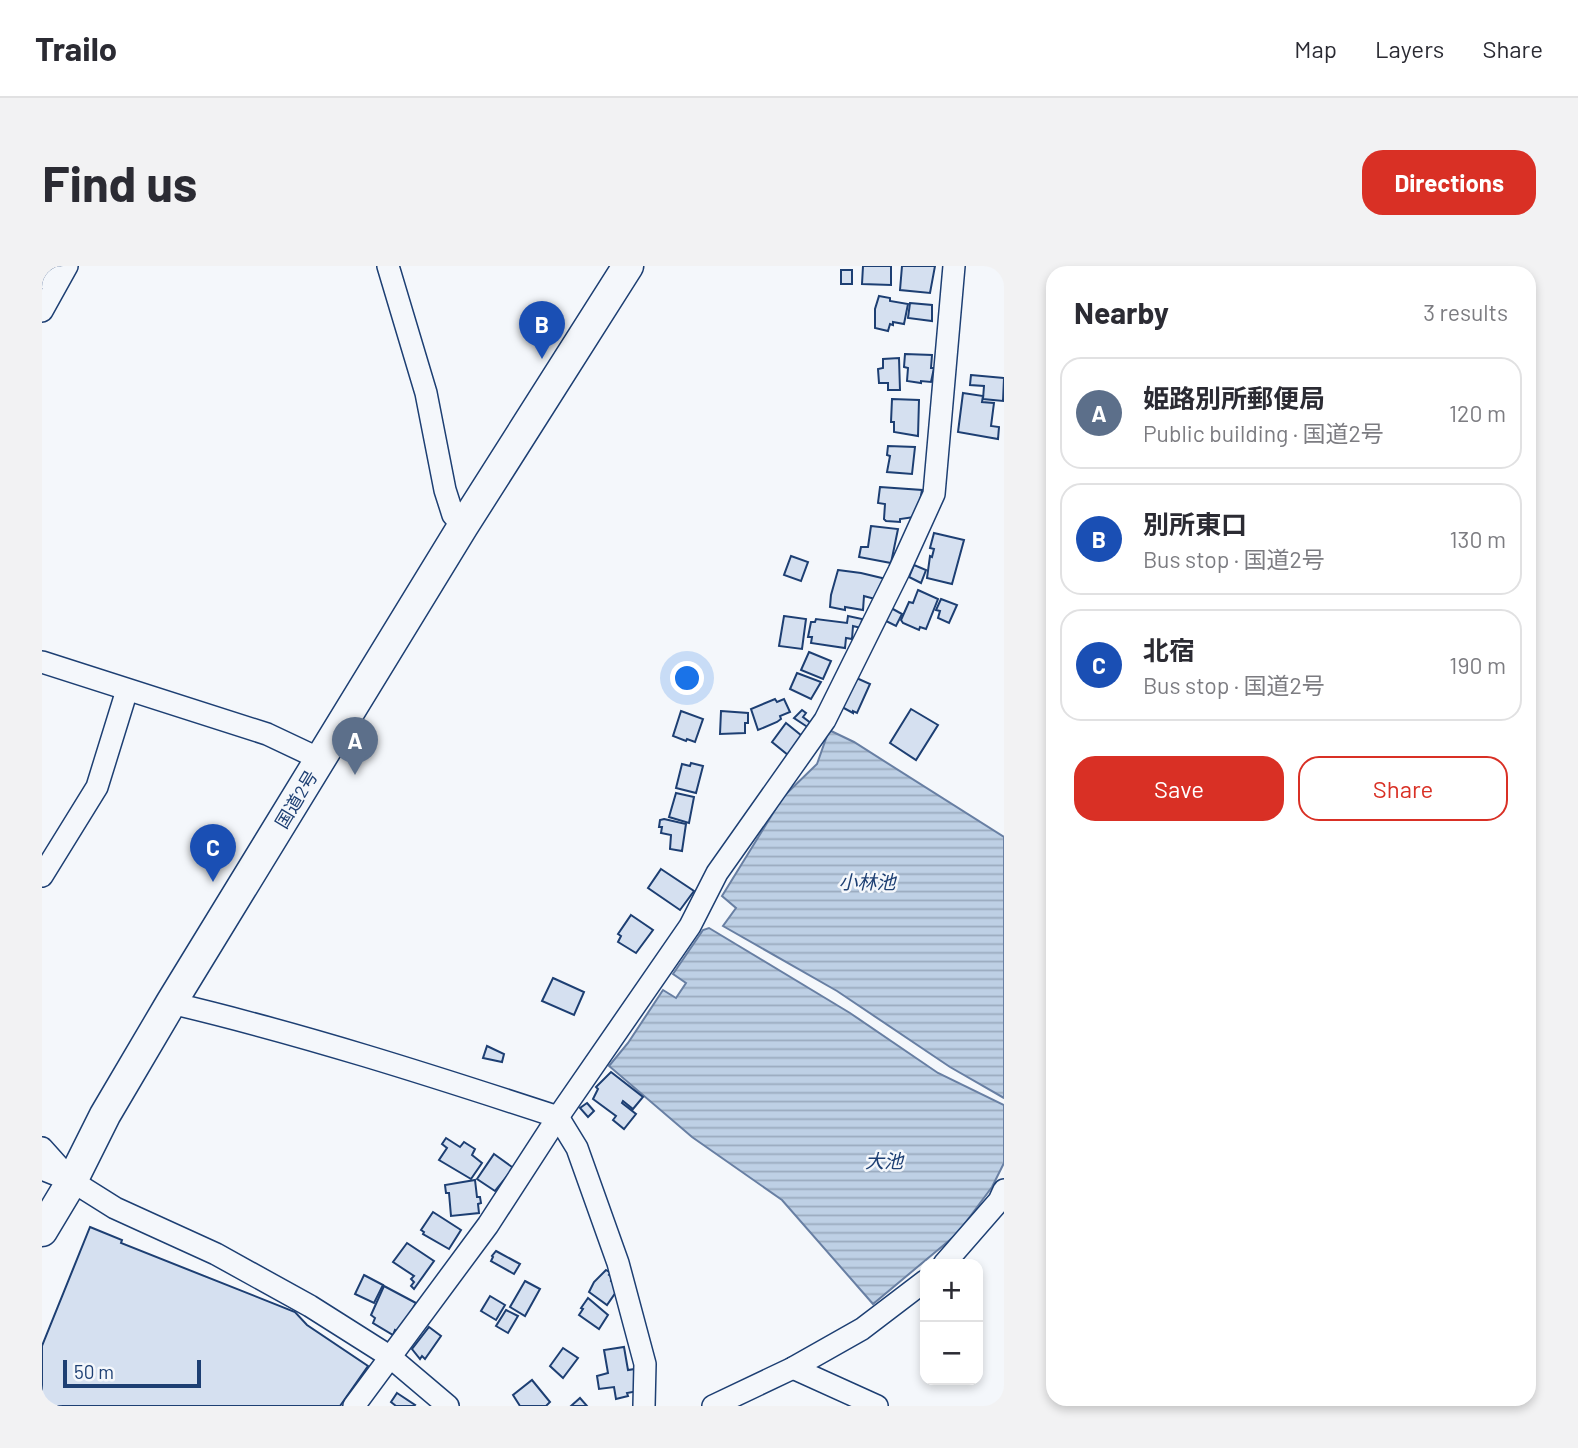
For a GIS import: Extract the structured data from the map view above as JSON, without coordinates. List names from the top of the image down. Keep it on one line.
{"streets":{"highway":["国道2号"]},"water":["小林池","大池"],"scale_bar":"50 m","page":{"header":"Trailo","nav":["Map","Layers","Share"],"buttons":["Directions",["Save","Share"]],"title":"Find us","heading":["Nearby","3 results"],"pins":["B","A","C"],"list":[{"mark":"A","name":"姫路別所郵便局","note":"Public building · 国道2号","value":"120 m"},{"mark":"B","name":"別所東口","note":"Bus stop · 国道2号","value":"130 m"},{"mark":"C","name":"北宿","note":"Bus stop · 国道2号","value":"190 m"}],"map_buttons":["+","−"],"scale":"50 m"}}
